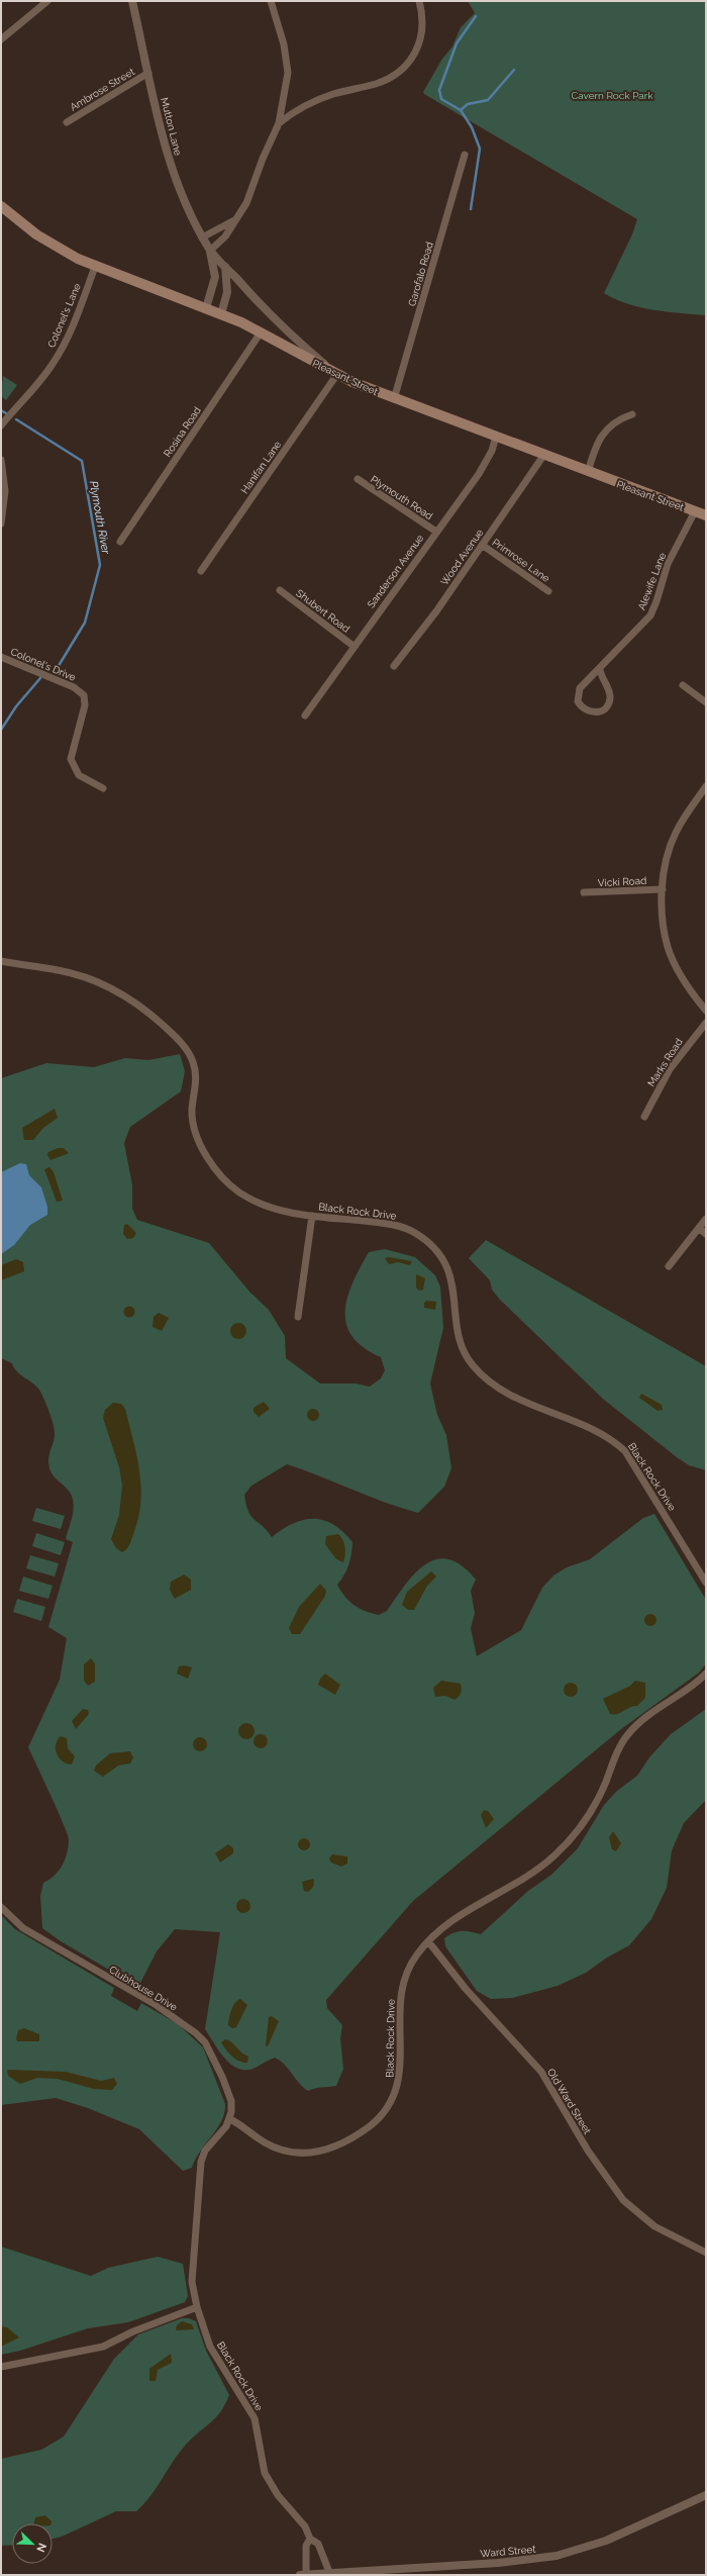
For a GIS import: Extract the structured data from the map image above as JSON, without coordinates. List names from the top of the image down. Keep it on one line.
{"streets":{"main road":["Pleasant Street"],"street":["Ambrose Street","Mutton Lane","Garofalo Road","Colonel's Lane","Rosina Road","Hanifan Lane","Plymouth Road","Wood Avenue","Primrose Lane","Sanderson Avenue","Alewife Lane","Shubert Road","Colonel's Drive","Vicki Road","Marks Road","Black Rock Drive","Clubhouse Drive","Old Ward Street","Ward Street"]},"crossings":[["Ambrose Street","Mutton Lane"],["Mutton Lane","Pleasant Street"],["Mutton Lane","Hanifan Lane"],["Garofalo Road","Pleasant Street"],["Colonel's Lane","Pleasant Street"],["Pleasant Street","Rosina Road"],["Pleasant Street","Hanifan Lane"],["Pleasant Street","Wood Avenue"],["Pleasant Street","Sanderson Avenue"],["Pleasant Street","Alewife Lane"],["Plymouth Road","Sanderson Avenue"],["Wood Avenue","Primrose Lane"],["Sanderson Avenue","Shubert Road"],["Black Rock Drive","Clubhouse Drive"],["Black Rock Drive","Old Ward Street"],["Black Rock Drive","Ward Street"]],"water":["Plymouth River"],"parks":["Cavern Rock Park"],"north":"bottom right"}
